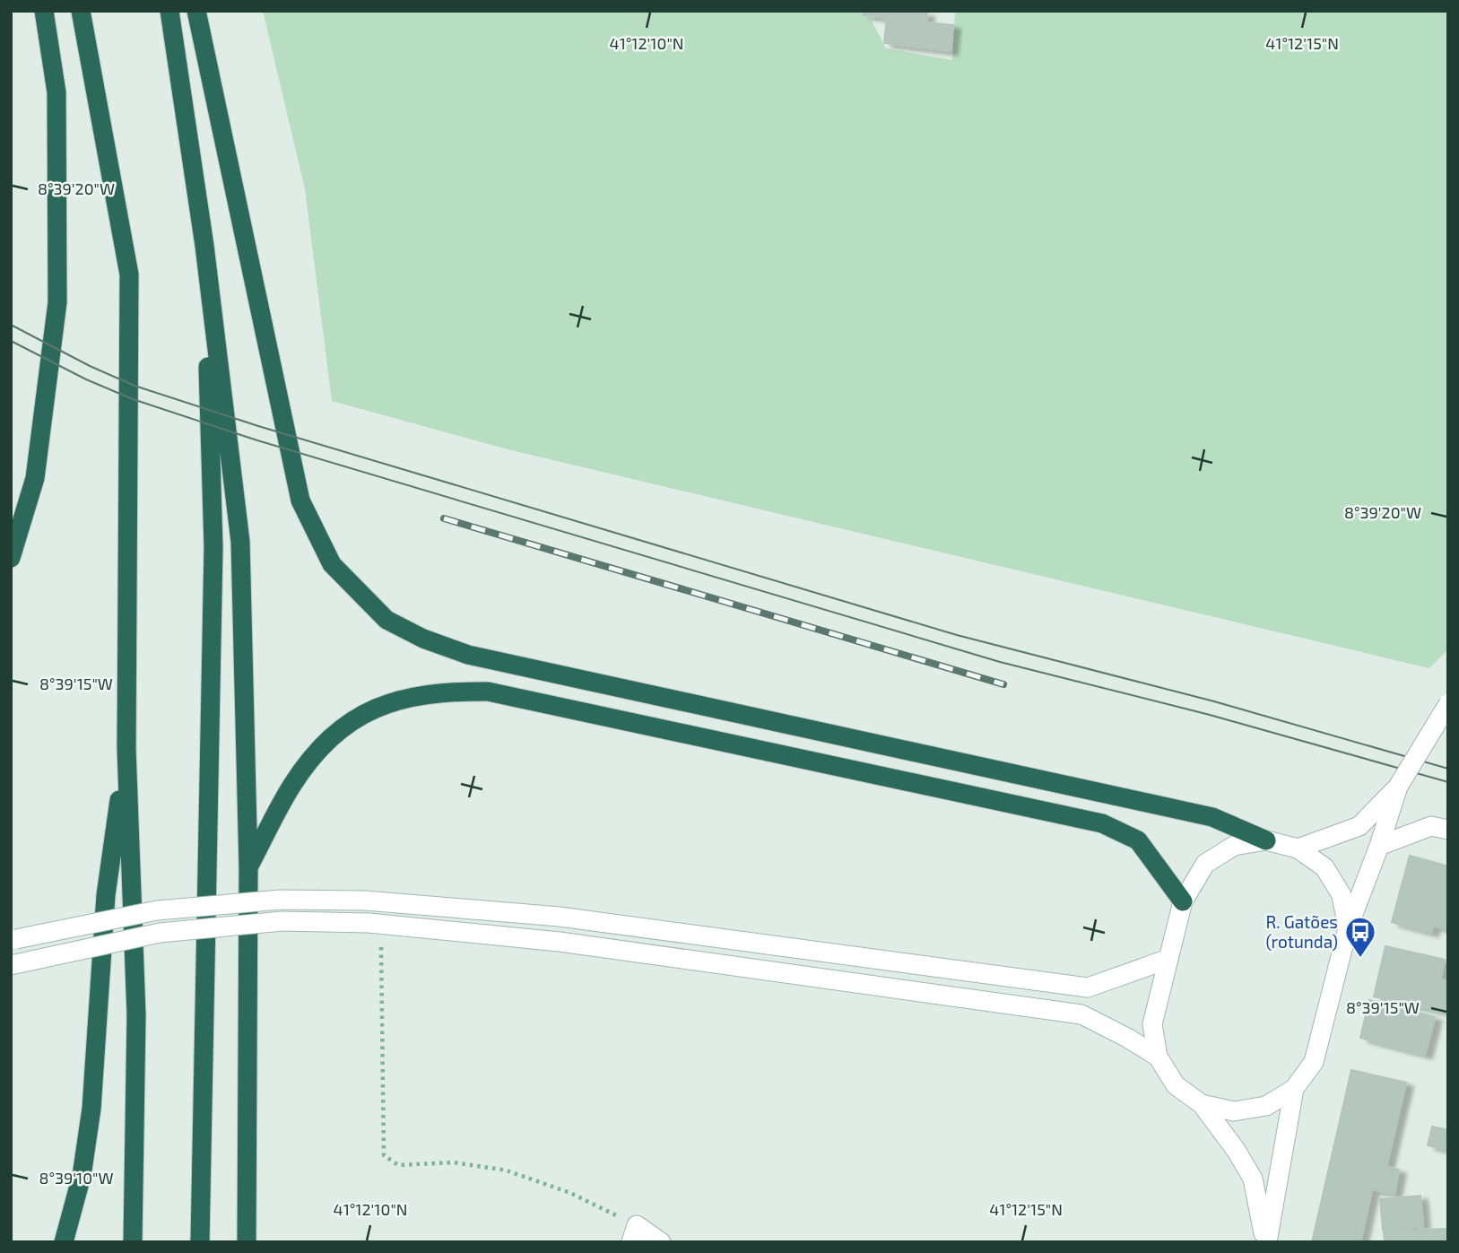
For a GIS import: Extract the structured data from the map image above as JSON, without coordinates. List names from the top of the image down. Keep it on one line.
{"places":{"bus stop":["R. Gatões (rotunda)"]},"coordinates":["41°12'10\"N","41°12'15\"N","8°39'20\"W","8°39'15\"W","8°39'10\"W"]}
